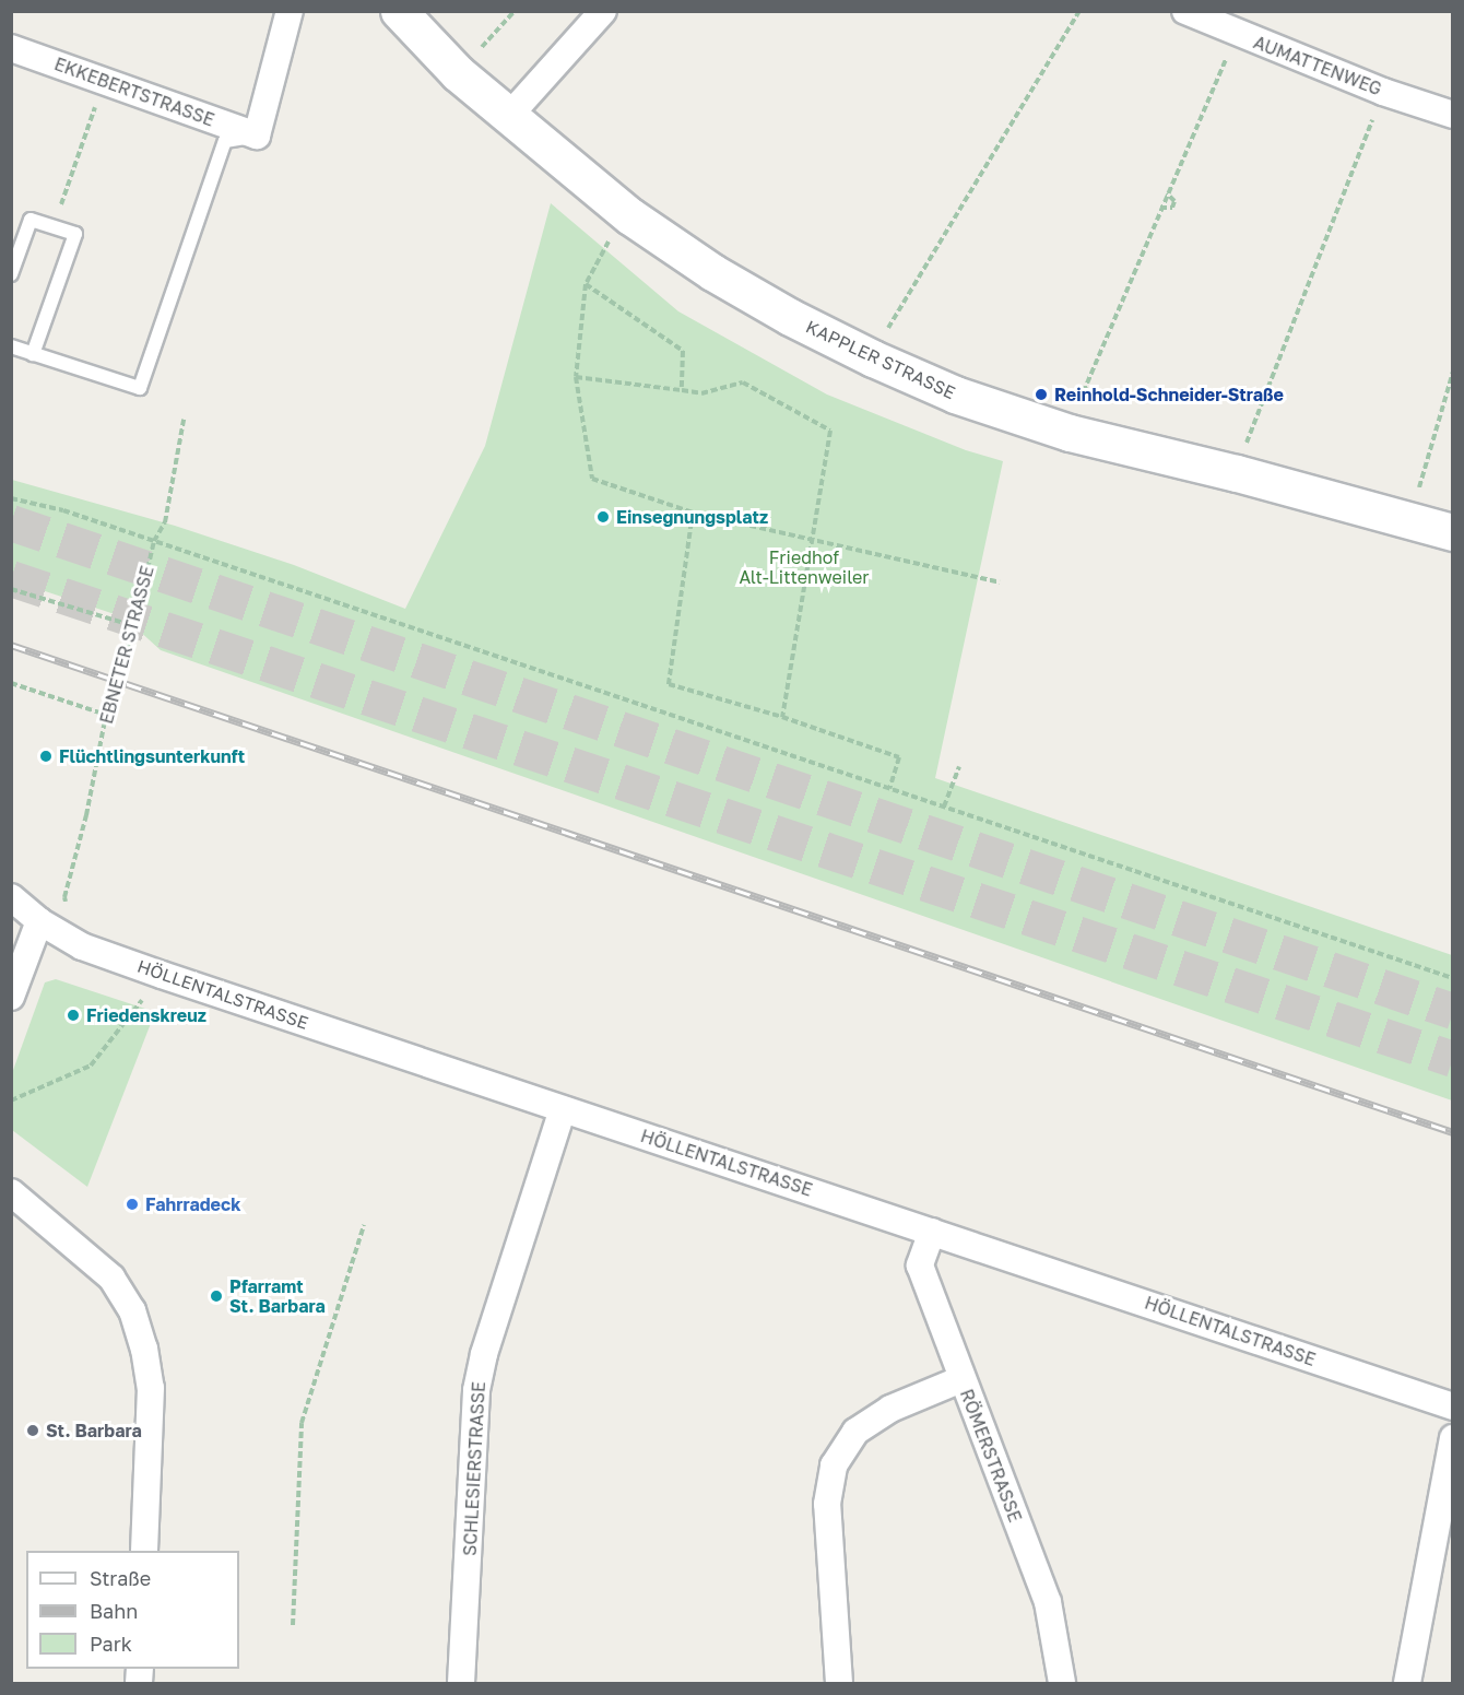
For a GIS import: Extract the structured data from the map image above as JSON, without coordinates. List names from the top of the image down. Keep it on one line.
{"streets":{"street":["AUMATTENWEG","EKKEBERTSTRASSE","KAPPLER STRASSE","HÖLLENTALSTRASSE","RÖMERSTRASSE","SCHLESIERSTRASSE"],"path":["EBNETER STRASSE"]},"crossings":[["EBNETER STRASSE","HÖLLENTALSTRASSE"],["HÖLLENTALSTRASSE","RÖMERSTRASSE"],["HÖLLENTALSTRASSE","SCHLESIERSTRASSE"]],"parks":["Friedhof Alt-Littenweiler"],"places":["Reinhold-Schneider-Straße","Einsegnungsplatz","Flüchtlingsunterkunft","Friedenskreuz","Fahrradeck","Pfarramt St. Barbara","St. Barbara"],"legend":["Straße","Bahn","Park"]}
